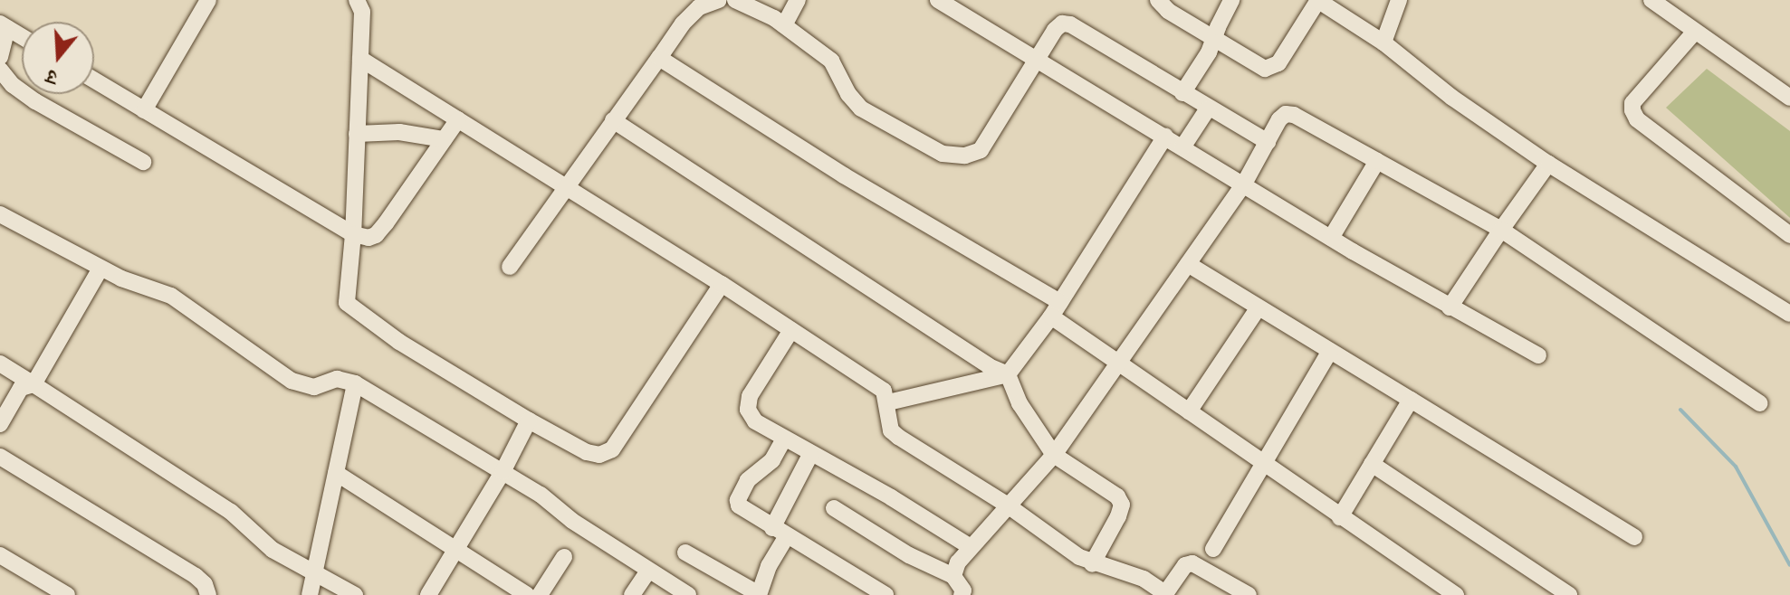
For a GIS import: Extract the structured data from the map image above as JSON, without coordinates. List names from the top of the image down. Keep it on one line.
{"north":"bottom"}
